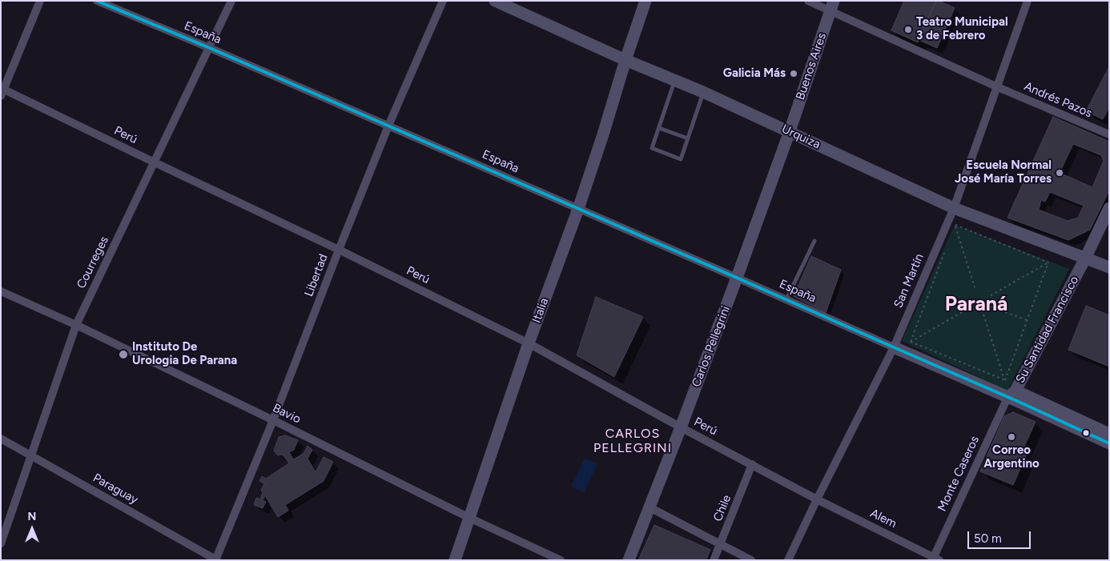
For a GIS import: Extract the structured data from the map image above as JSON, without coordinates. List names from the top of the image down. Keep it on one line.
{"streets":{"street":["España","Buenos Aires","Andrés Pazos","Perú","Urquiza","Courreges","Libertad","San Martín","Italia","Su Santidad Francisco","Carlos Pellegrini","Bavio","Monte Caseros","Paraguay","Chile","Alem"]},"crossings":[["España","Courreges"],["España","Libertad"],["España","San Martín"],["España","Italia"],["España","Carlos Pellegrini"],["Buenos Aires","Andrés Pazos"],["Buenos Aires","Urquiza"],["Buenos Aires","Carlos Pellegrini"],["Andrés Pazos","San Martín"],["Perú","Courreges"],["Perú","Libertad"],["Perú","San Martín"],["Perú","Italia"],["Perú","Carlos Pellegrini"],["Perú","Chile"],["Perú","Alem"],["Urquiza","San Martín"],["Urquiza","Italia"],["Urquiza","Su Santidad Francisco"],["Urquiza","Carlos Pellegrini"],["Courreges","Bavio"],["Courreges","Paraguay"],["Libertad","Bavio"],["Libertad","Paraguay"],["San Martín","Alem"],["Italia","Bavio"],["Su Santidad Francisco","Monte Caseros"],["Monte Caseros","Alem"]],"districts":["Paraná","CARLOS PELLEGRINI"],"places":["Teatro Municipal 3 de Febrero","Galicia Más","Escuela Normal José María Torres","Instituto De Urologia De Parana","Correo Argentino"],"scale_bar":"50 m","north":"top"}
